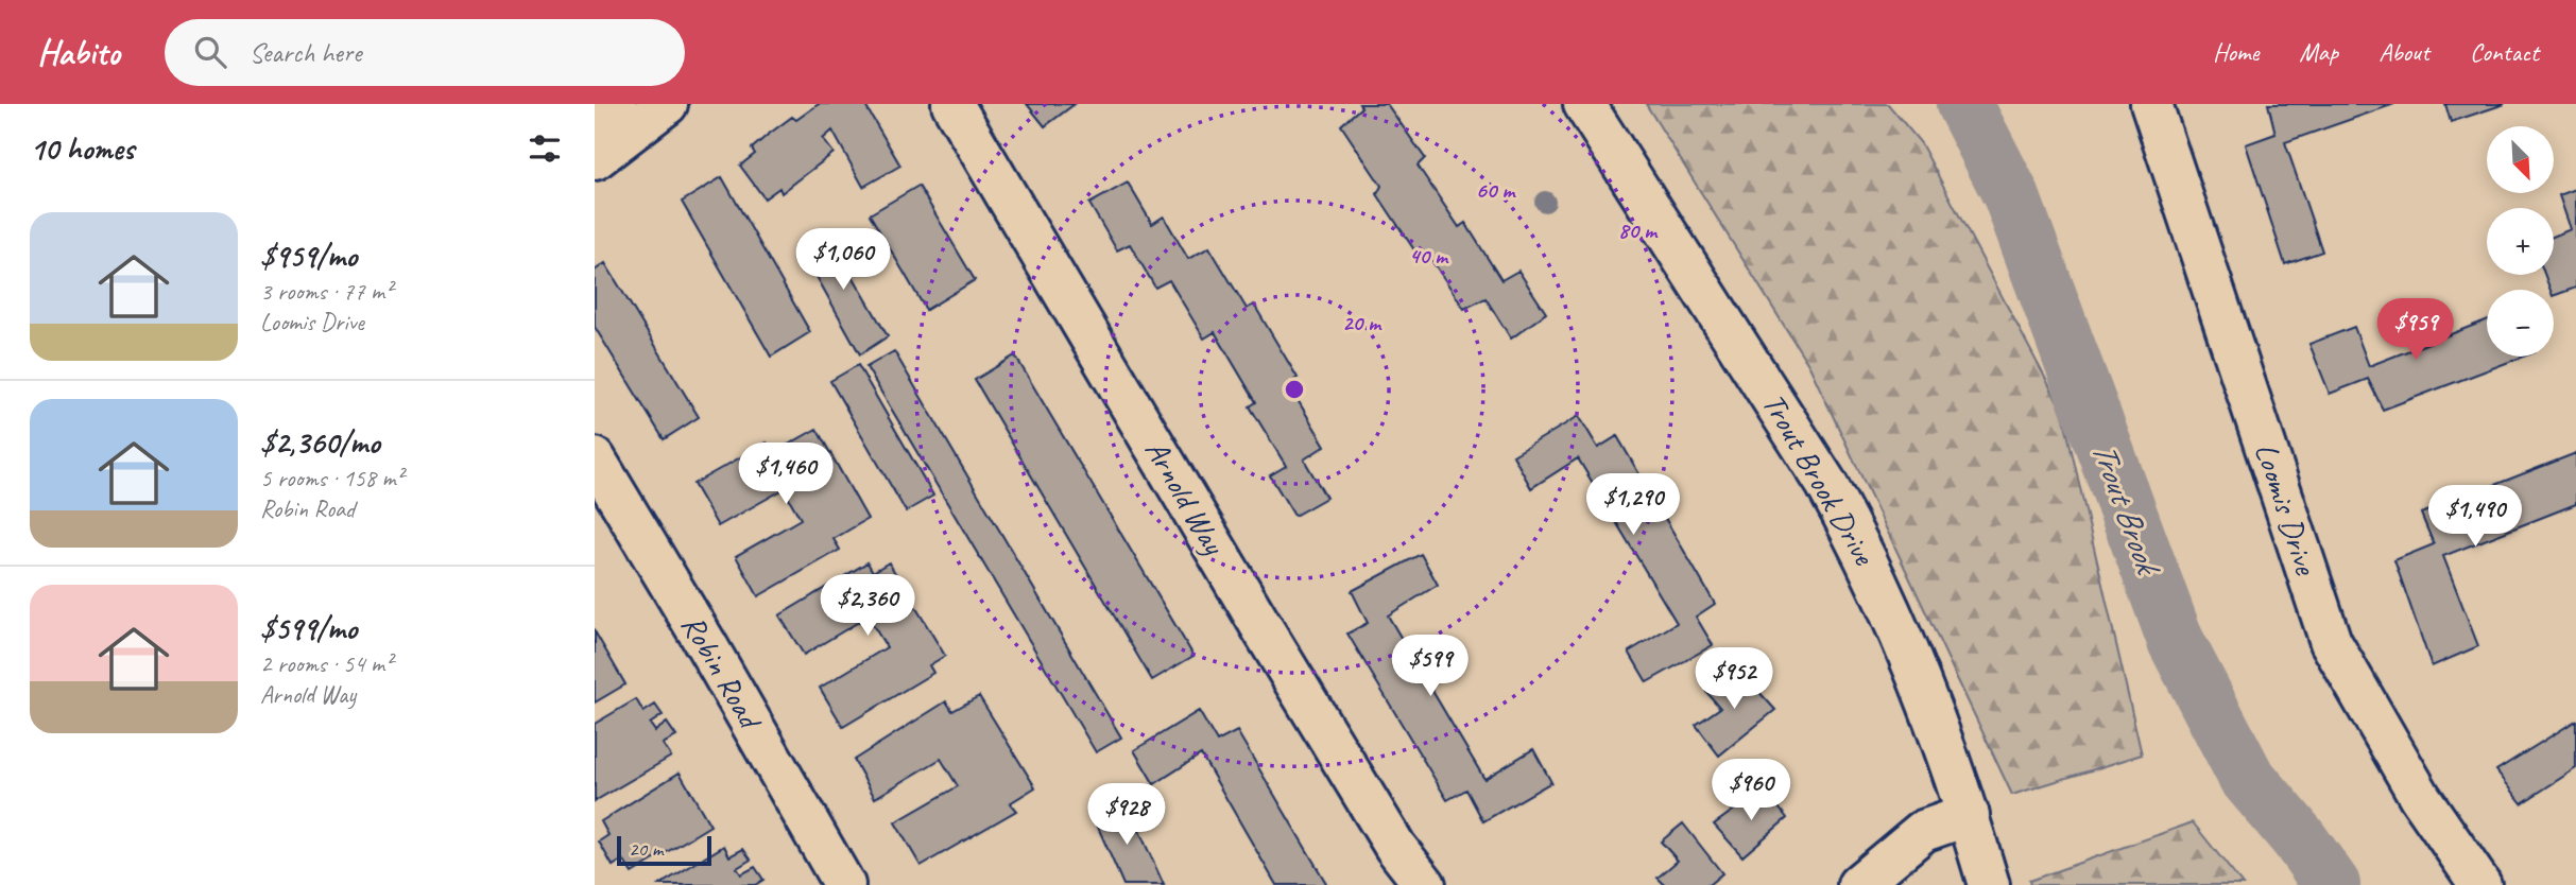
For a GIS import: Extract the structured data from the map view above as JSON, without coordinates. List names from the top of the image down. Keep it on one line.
{"streets":{"street":["Trout Brook Drive","Arnold Way","Loomis Drive","Robin Road"]},"water":["Trout Brook"],"scale_bar":"20 m","north":"bottom right","page":{"header":"Habito","search":"Search here","nav":["Home","Map","About","Contact"],"heading":"10 homes","map_buttons":["+","−"],"list":[{"name":"$959/mo","note":"3 rooms · 77 m² · Loomis Drive"},{"name":"$2,360/mo","note":"5 rooms · 158 m² · Robin Road"},{"name":"$599/mo","note":"2 rooms · 54 m² · Arnold Way"}],"price":["$1,060","$959","$1,460","$1,290","$1,490","$2,360","$599","$952","$960","$928"],"scale":"20 m"},"rings":["60 m","80 m","40 m","20 m"]}
